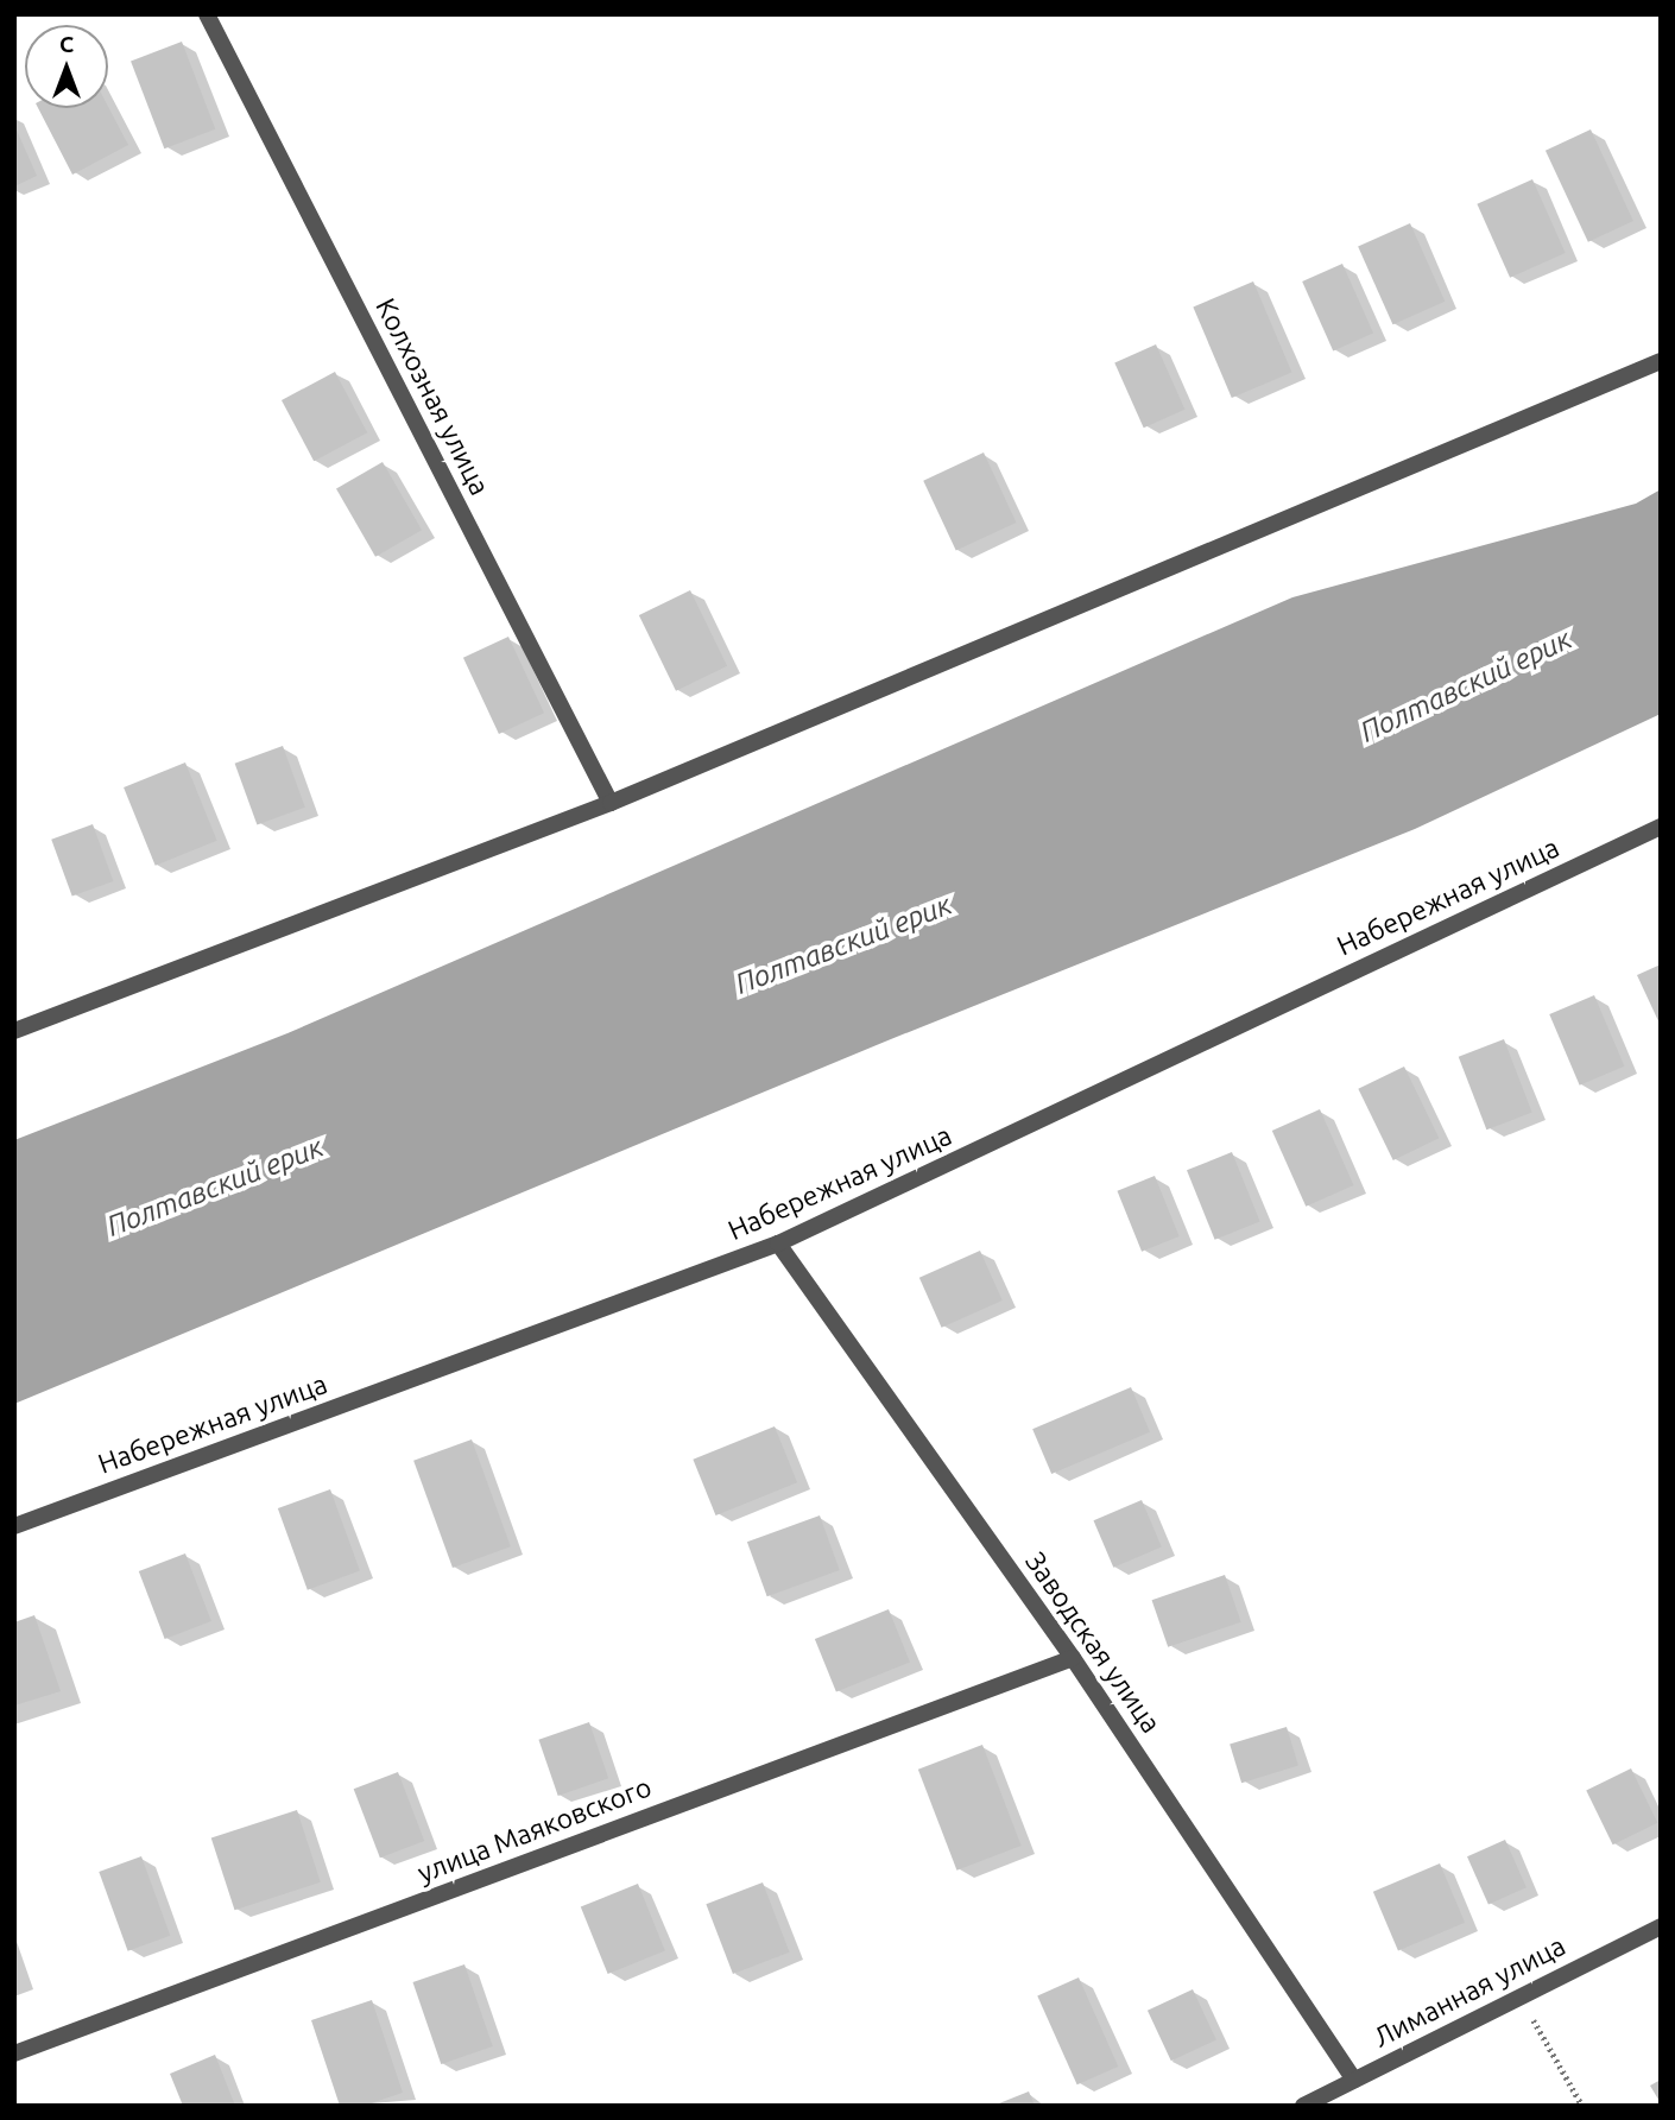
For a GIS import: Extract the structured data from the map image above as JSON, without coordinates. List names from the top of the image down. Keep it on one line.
{"streets":{"street":["Колхозная улица","Набережная улица","Заводская улица","улица Маяковского","Лиманная улица"]},"crossings":[["Набережная улица","Заводская улица"],["Заводская улица","улица Маяковского"],["Заводская улица","Лиманная улица"]],"water":["Полтавский ерик"],"north":"top"}
